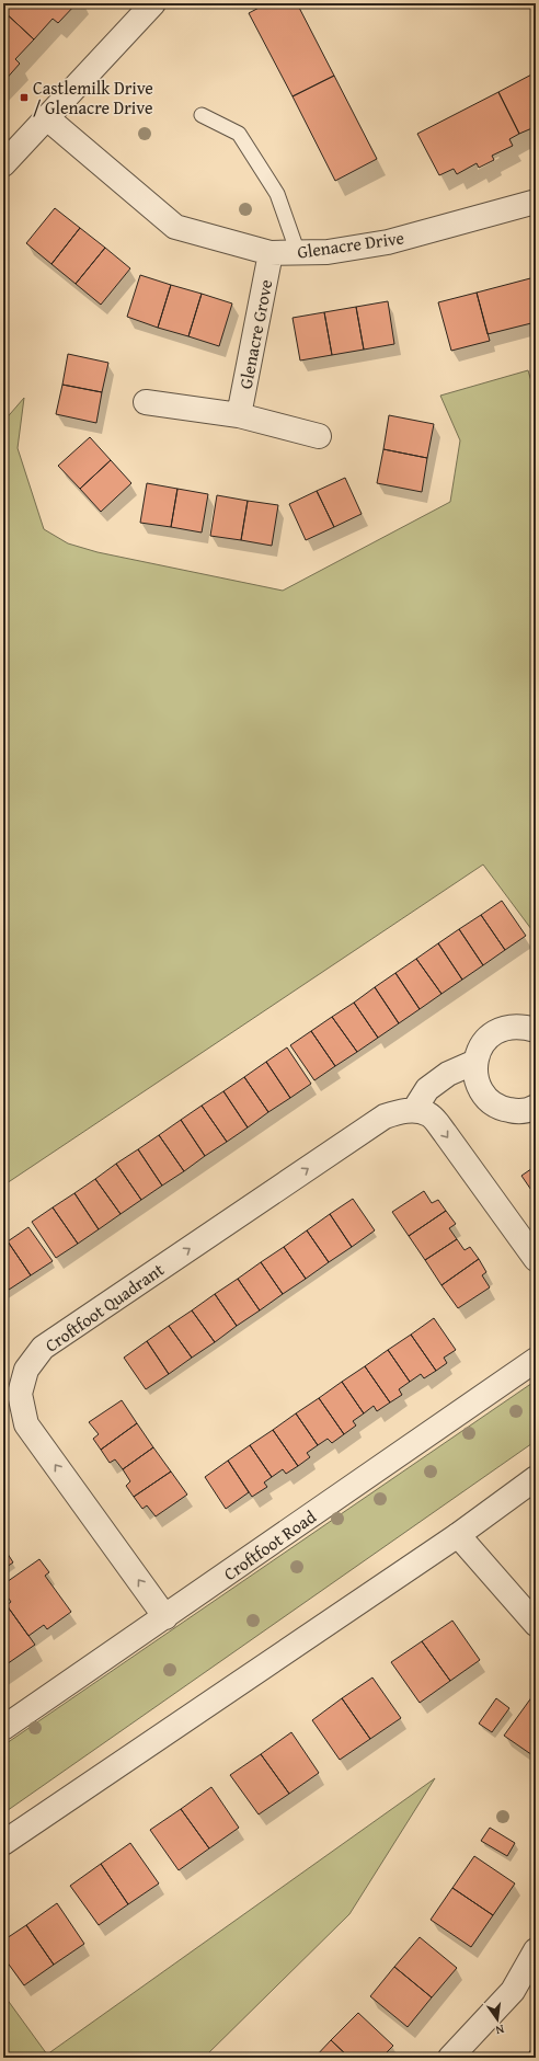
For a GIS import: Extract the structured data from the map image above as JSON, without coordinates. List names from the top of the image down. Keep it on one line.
{"streets":{"street":["Glenacre Drive","Glenacre Grove","Croftfoot Quadrant","Croftfoot Road"]},"crossings":[["Glenacre Drive","Glenacre Grove"],["Croftfoot Quadrant","Croftfoot Road"]],"places":{"transit":["Castlemilk Drive / Glenacre Drive"]},"north":"bottom"}
